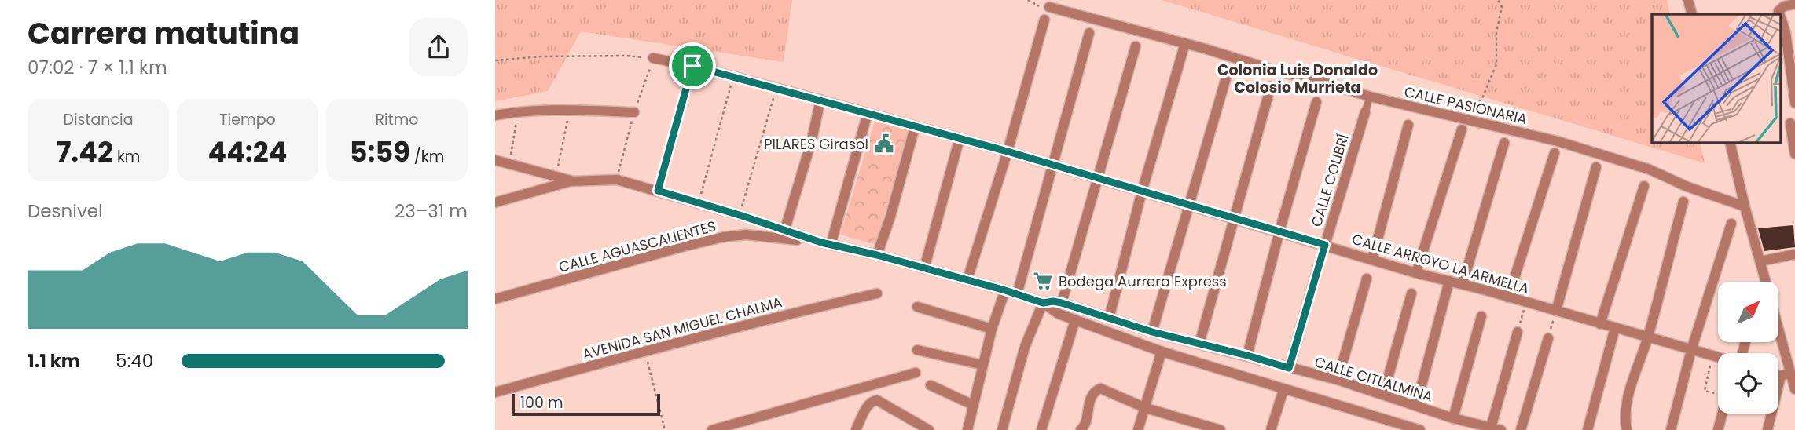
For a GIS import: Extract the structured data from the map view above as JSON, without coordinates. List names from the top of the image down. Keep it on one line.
{"streets":{"street":["CALLE PASIONARIA","CALLE COLIBRÍ","CALLE AGUASCALIENTES","CALLE ARROYO LA ARMELLA","AVENIDA SAN MIGUEL CHALMA","CALLE CITLALMINA"]},"crossings":[["CALLE PASIONARIA","CALLE COLIBRÍ"],["CALLE COLIBRÍ","CALLE ARROYO LA ARMELLA"],["CALLE AGUASCALIENTES","CALLE CITLALMINA"]],"districts":["Colonia Luis Donaldo Colosio Murrieta"],"places":{"public building":["PILARES Girasol"],"supermarket":["Bodega Aurrera Express"]},"scale_bar":"100 m","north":"top right","page":{"heading":["Carrera matutina","07:02 · 7 × 1.1 km"],"stats":[["Distancia","7.42 km"],["Tiempo","44:24"],["Ritmo","5:59 /km"]],"chart":["Desnivel","23–31 m"],"list":[{"name":"1.1 km","note":"5:40"}],"scale":"100 m"}}
